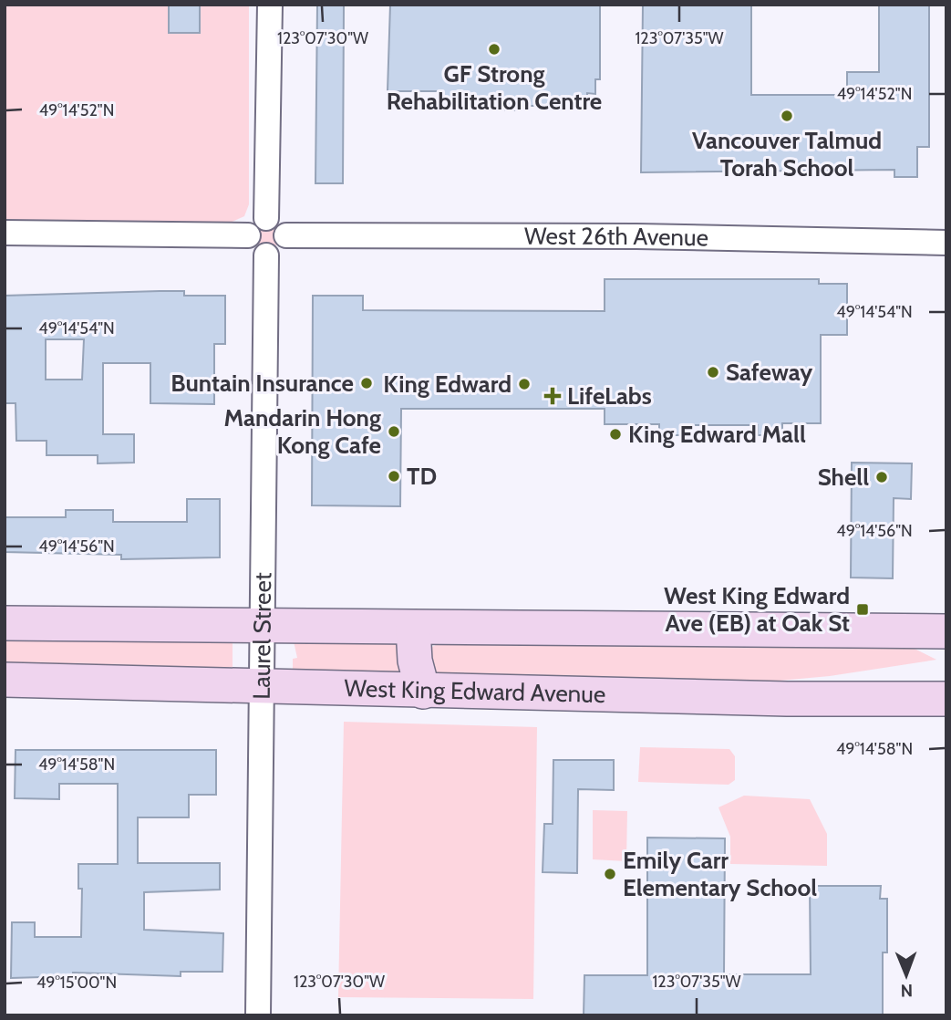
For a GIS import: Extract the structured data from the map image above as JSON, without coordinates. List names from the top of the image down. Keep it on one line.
{"streets":{"main road":["West King Edward Avenue"],"street":["West 26th Avenue","Laurel Street"]},"crossings":[["West 26th Avenue","Laurel Street"],["Laurel Street","West King Edward Avenue"]],"places":{"other":["GF Strong Rehabilitation Centre","Vancouver Talmud Torah School","Safeway","Buntain Insurance","King Edward","Mandarin Hong Kong Cafe","King Edward Mall","TD","Shell","Emily Carr Elementary School"],"health":["LifeLabs"],"transit":["West King Edward Ave (EB) at Oak St"]},"north":"bottom","coordinates":["123°07'30\"W","123°07'35\"W","49°14'52\"N","49°14'54\"N","49°14'56\"N","49°14'58\"N","49°15'00\"N"]}
